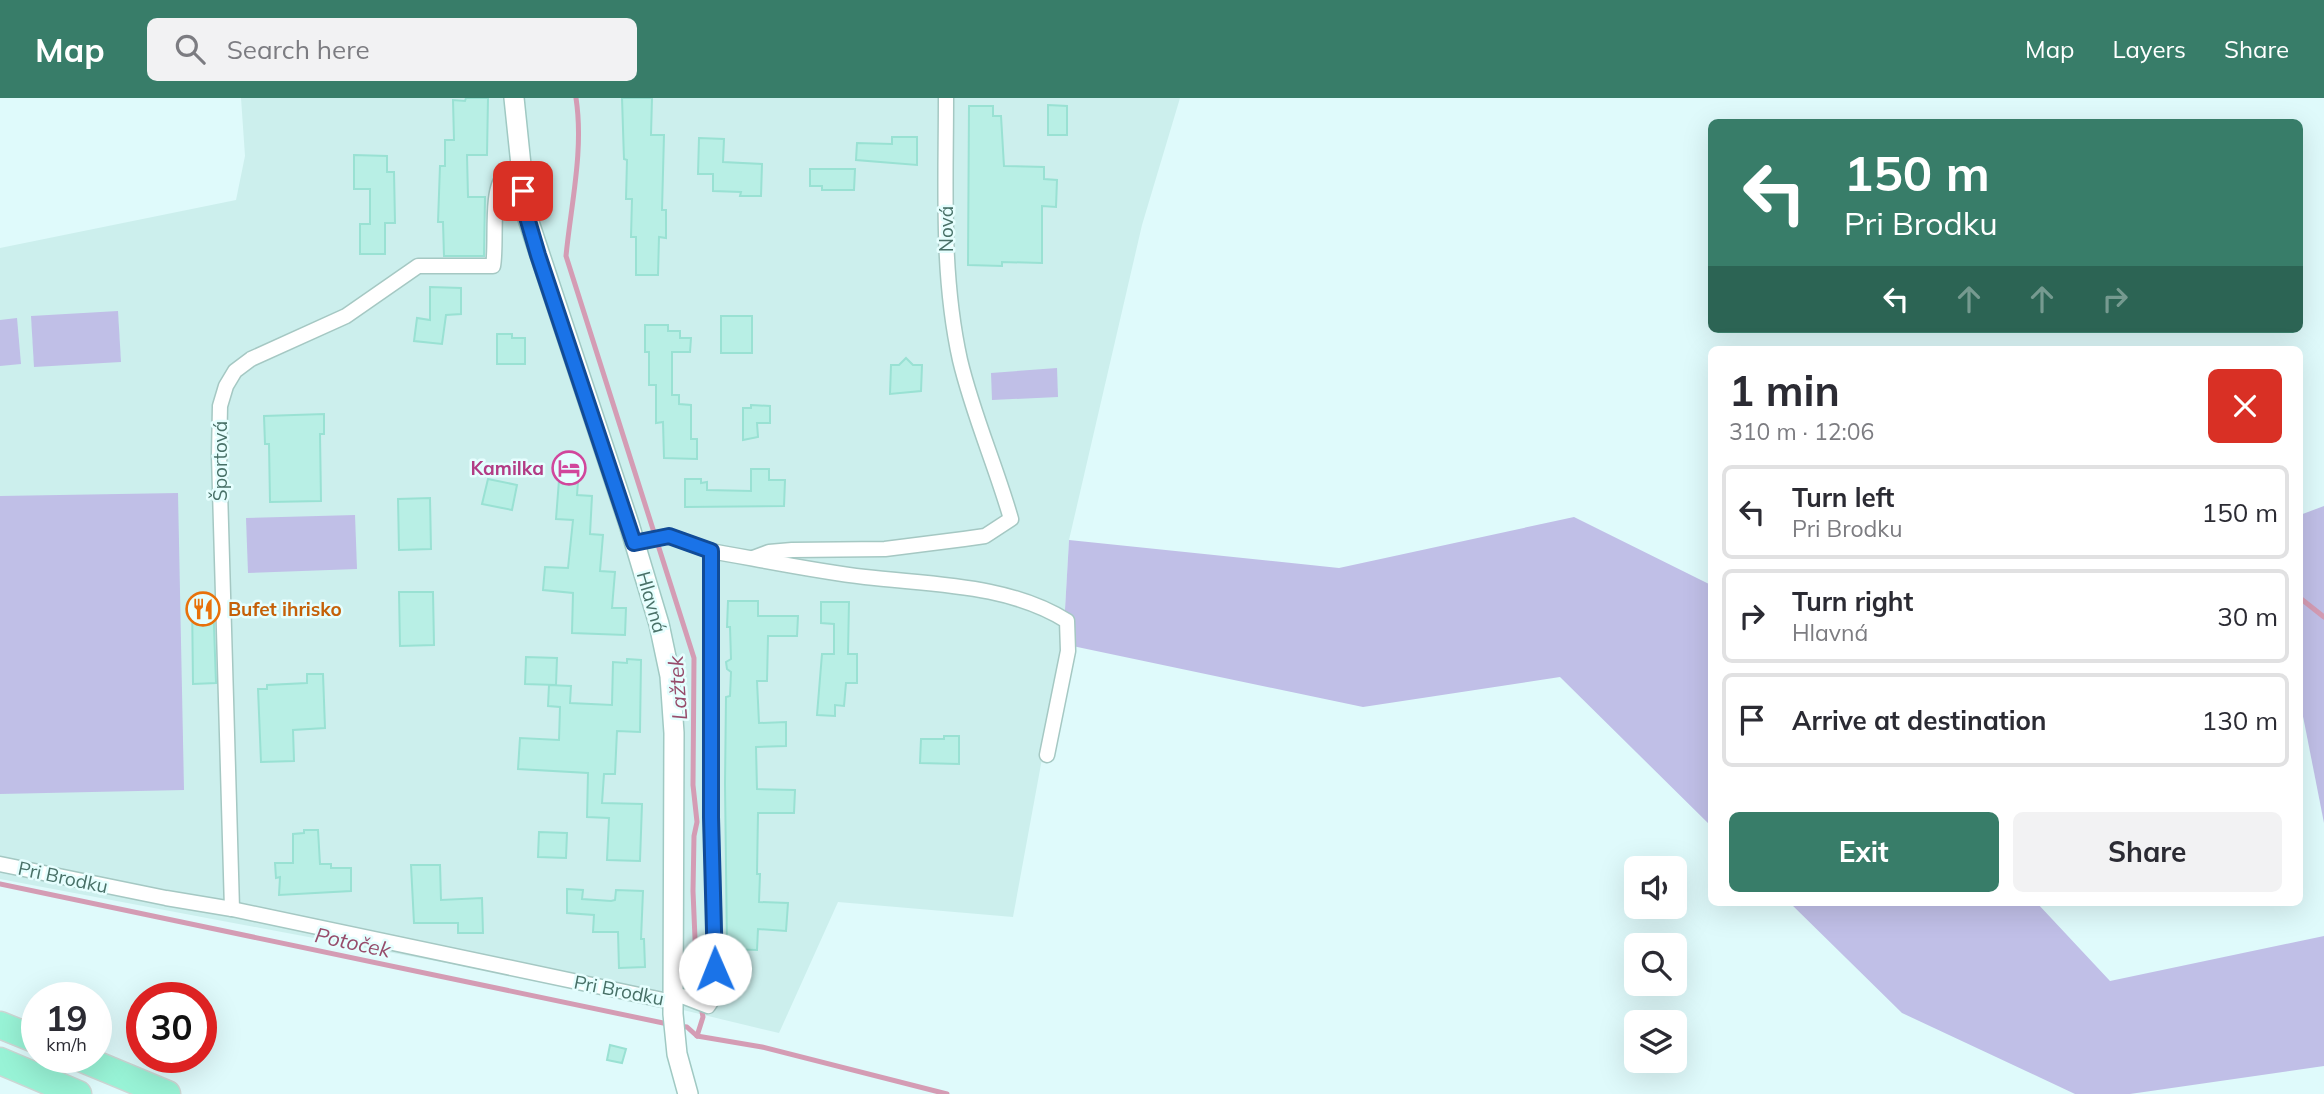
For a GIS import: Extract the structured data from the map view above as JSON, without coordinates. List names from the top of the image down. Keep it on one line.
{"streets":{"street":["Nová","Športová","Hlavná","Pri Brodku"]},"crossings":[["Športová","Hlavná"],["Športová","Pri Brodku"],["Hlavná","Pri Brodku"]],"water":["Lažtek","Potoček"],"places":{"hotel":["Kamilka"],"restaurant":["Bufet ihrisko"]},"page":{"header":"Map","search":"Search here","nav":["Map","Layers","Share"],"turn":["150 m","Pri Brodku"],"heading":["1 min","310 m · 12:06"],"list":[{"name":"Turn left","note":"Pri Brodku","value":"150 m"},{"name":"Turn right","note":"Hlavná","value":"30 m"},{"name":"Arrive at destination","value":"130 m"}],"buttons":["Exit","Share"],"speed":"19 km/h","limit":"30"}}
